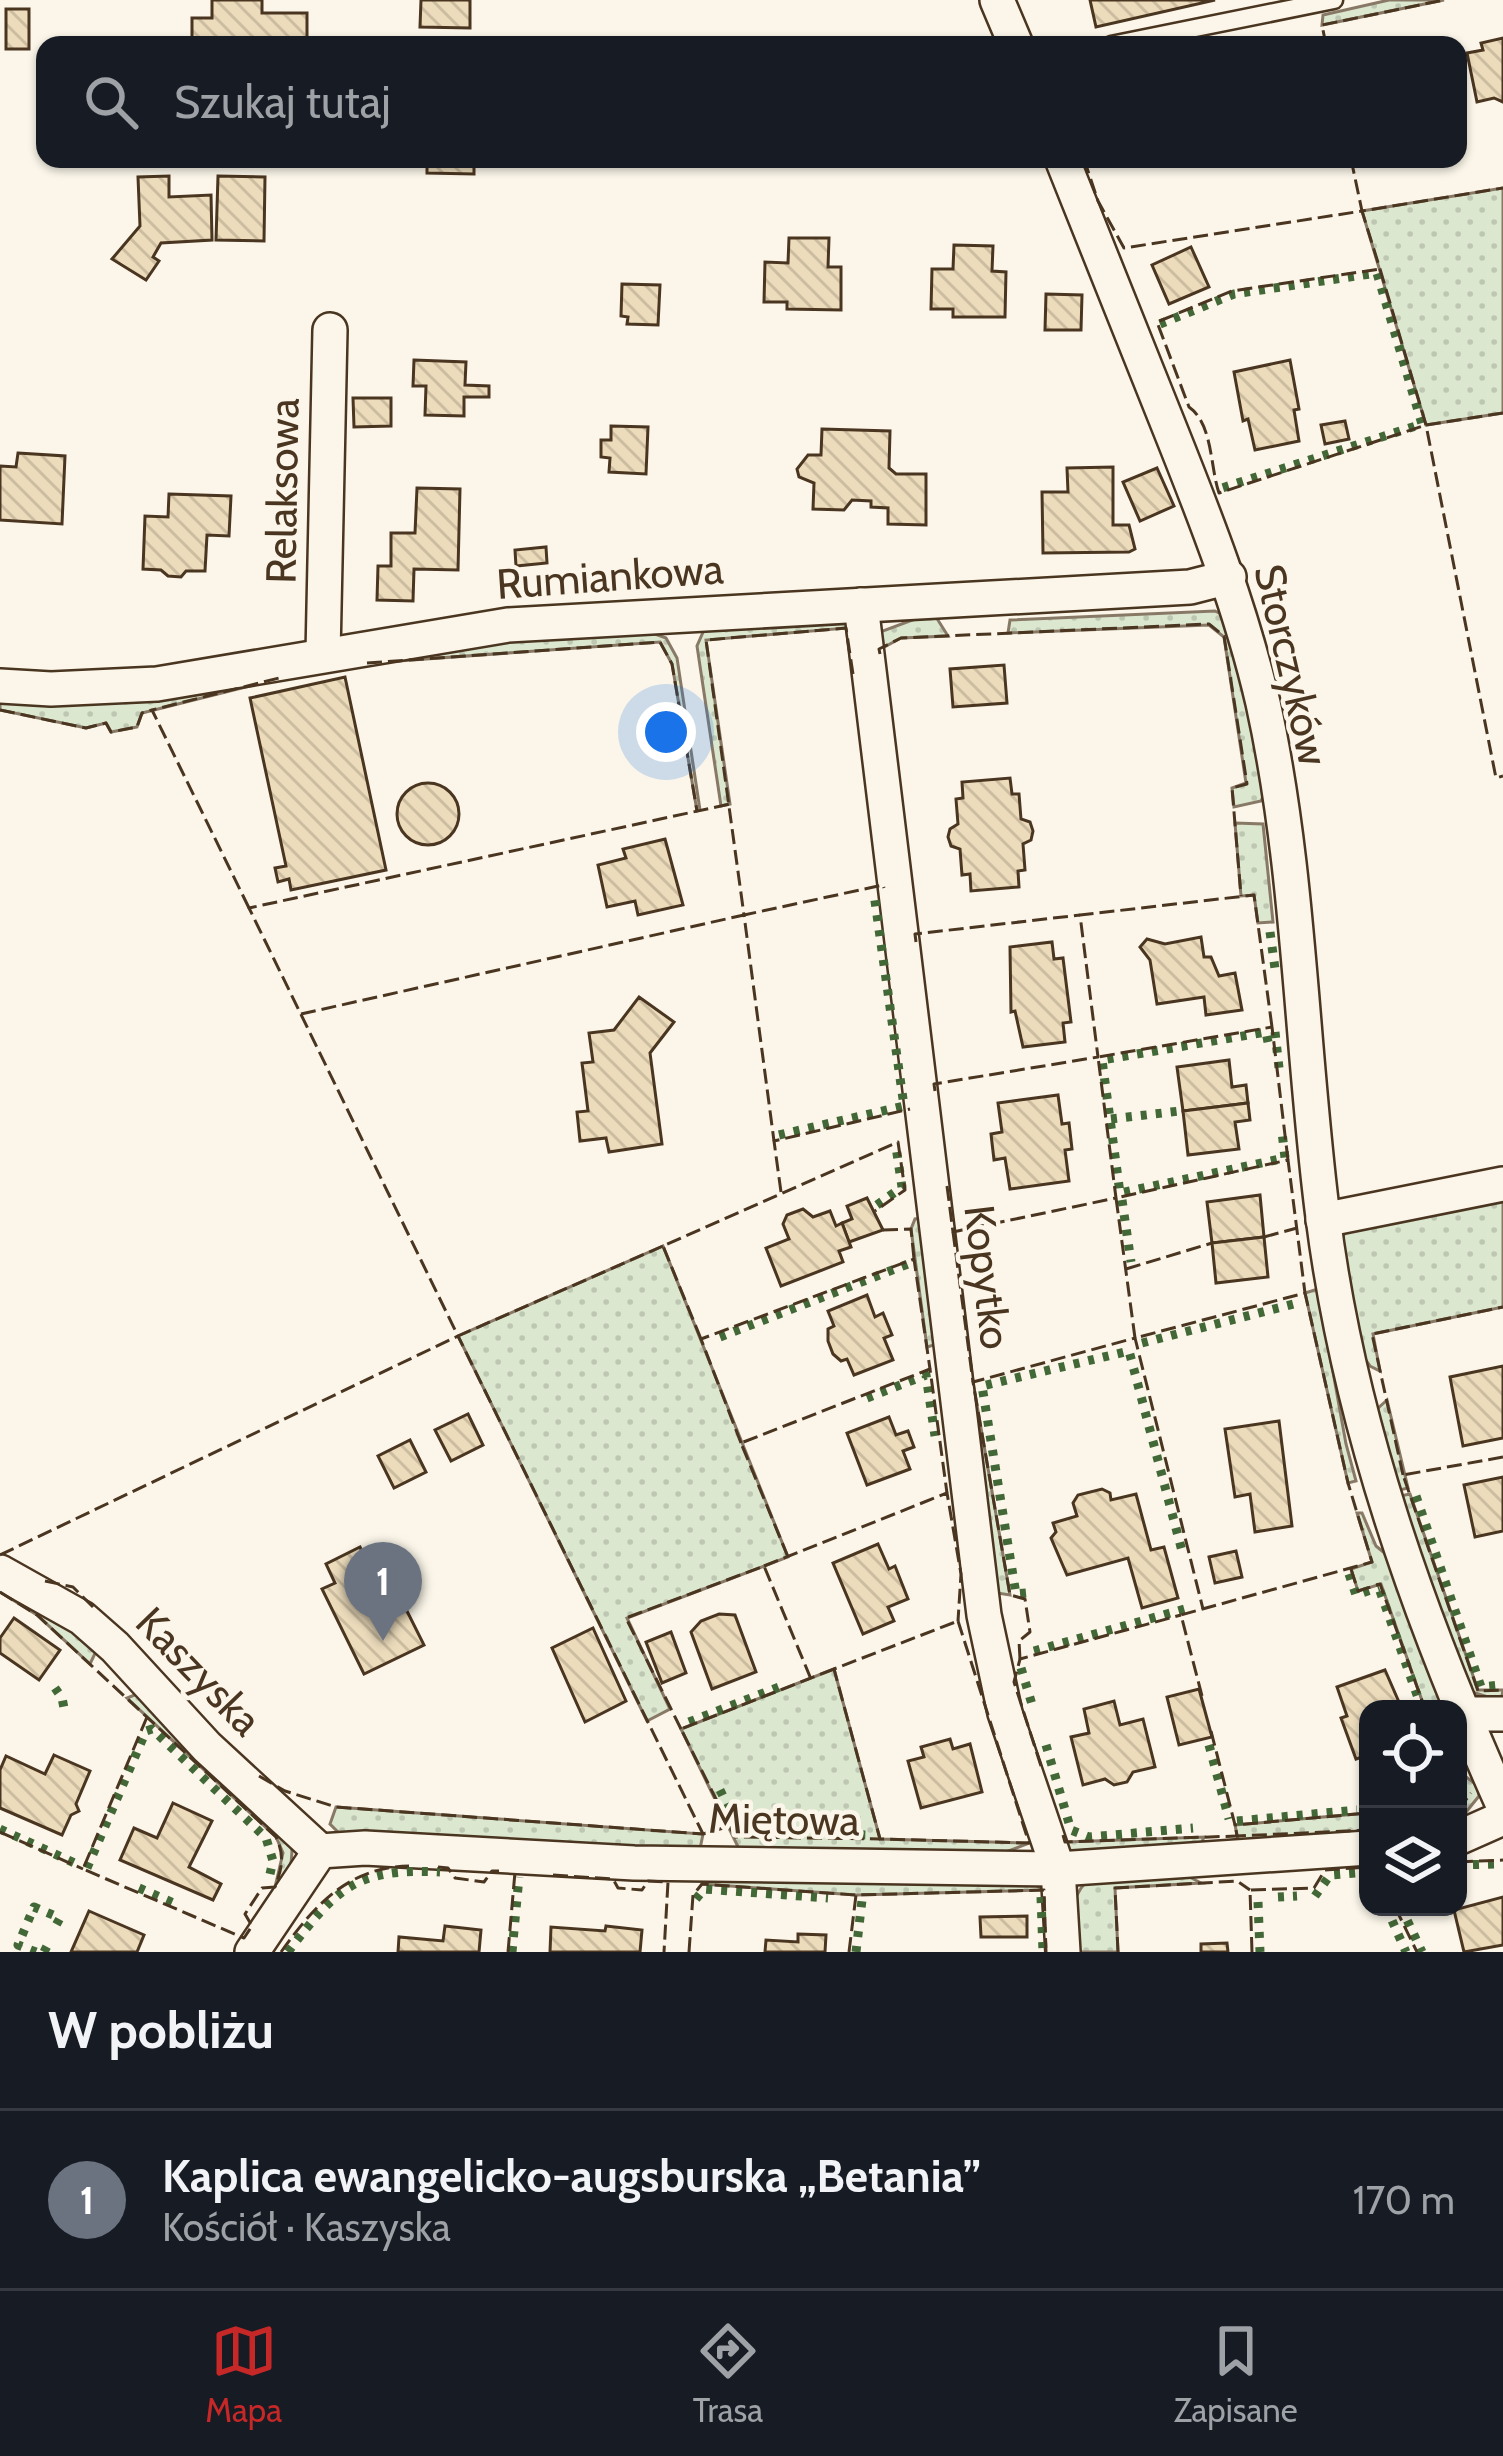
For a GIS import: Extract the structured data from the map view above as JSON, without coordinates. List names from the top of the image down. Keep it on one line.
{"streets":{"street":["Relaksowa","Rumiankowa","Storczyków","Kopytko","Kaszyska","Miętowa"]},"crossings":[["Relaksowa","Rumiankowa"],["Rumiankowa","Storczyków"],["Rumiankowa","Kopytko"],["Kopytko","Miętowa"],["Kaszyska","Miętowa"]],"page":{"search":"Szukaj tutaj","pins":"1","heading":"W pobliżu","list":[{"mark":"1","name":"Kaplica ewangelicko-augsburska „Betania”","note":"Kościół · Kaszyska","value":"170 m"}],"nav":["Mapa","Trasa","Zapisane"]}}
